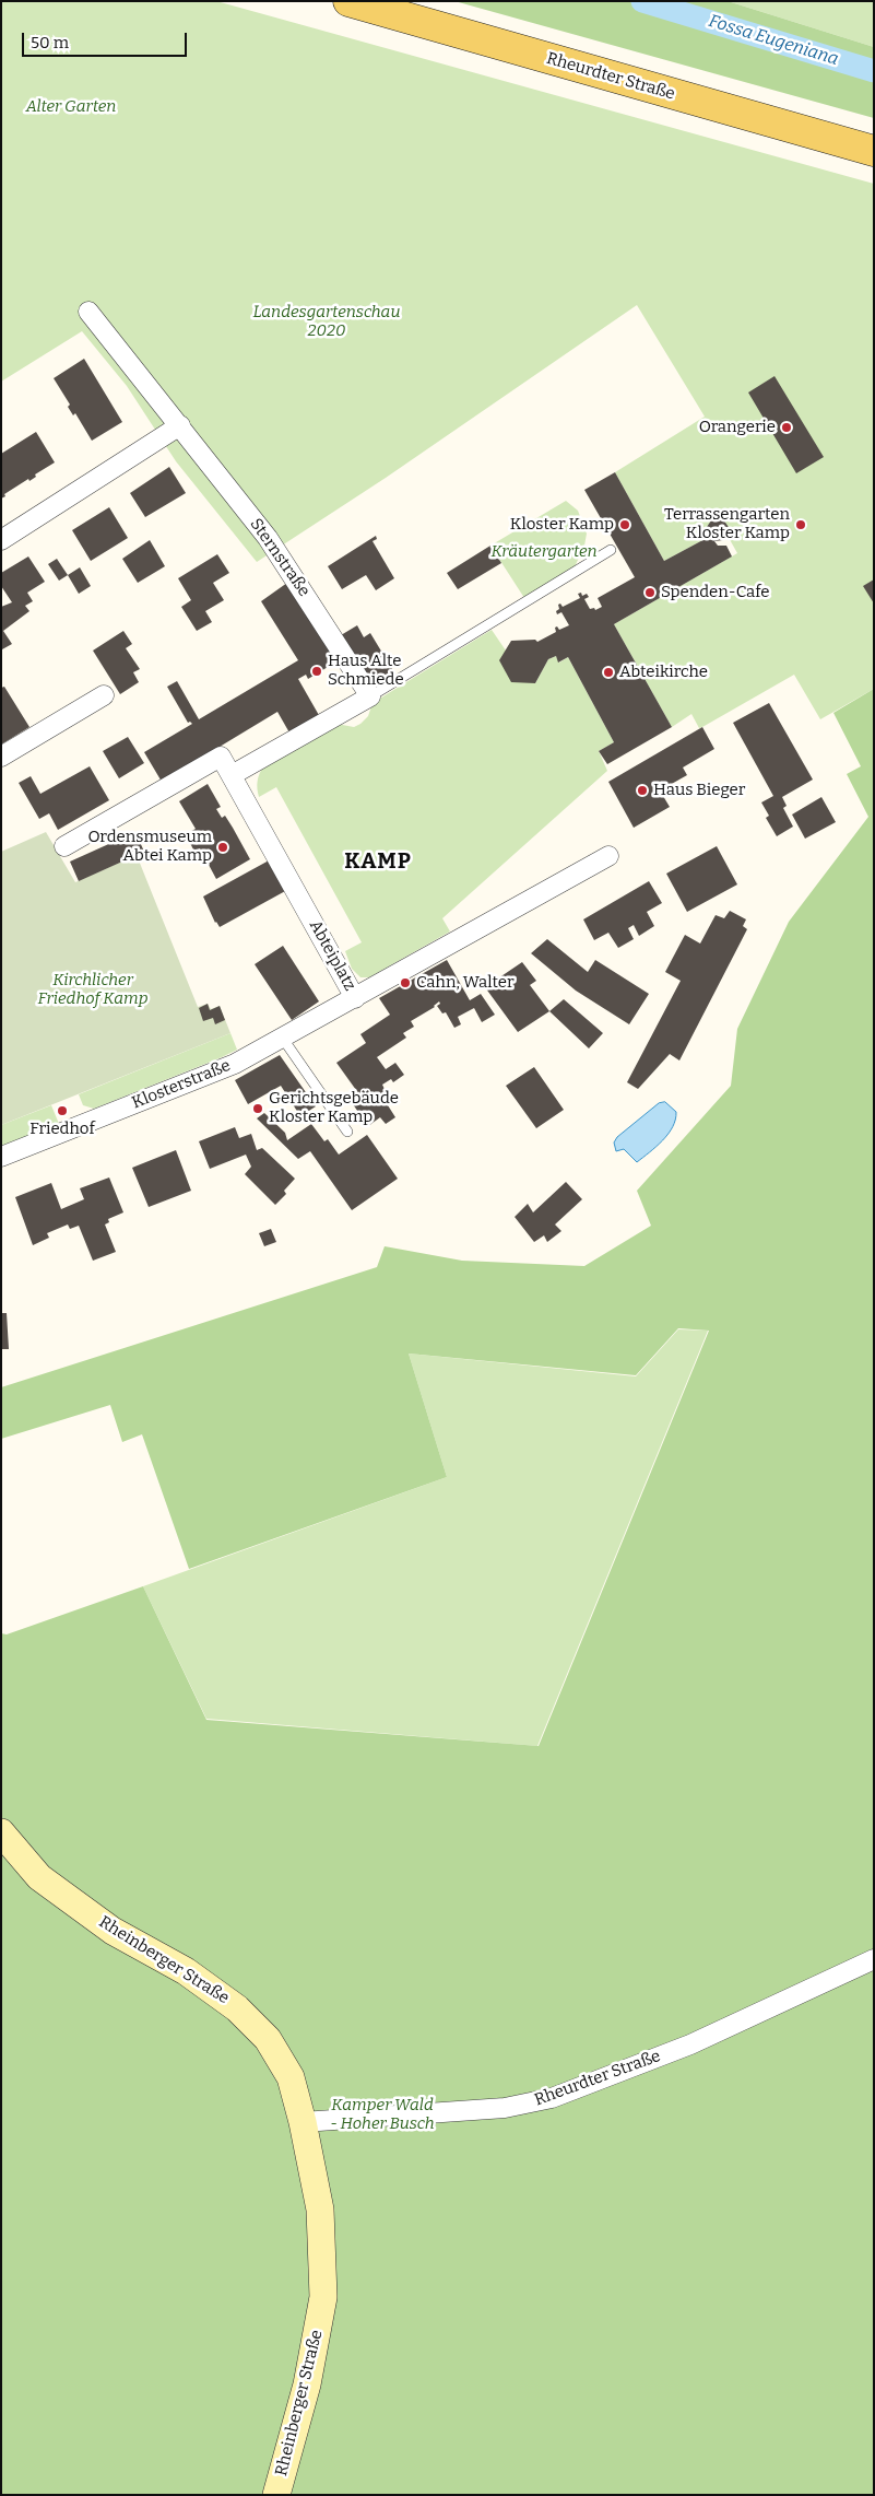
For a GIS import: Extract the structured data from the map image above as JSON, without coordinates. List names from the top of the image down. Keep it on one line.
{"streets":{"main road":["Rheurdter Straße","Rheinberger Straße"],"street":["Sternstraße","Abteiplatz","Klosterstraße"]},"crossings":[["Rheurdter Straße","Rheinberger Straße"],["Abteiplatz","Klosterstraße"]],"districts":["KAMP"],"water":["Fossa Eugeniana"],"parks":["Alter Garten","Landesgartenschau 2020","Kräutergarten","Kirchlicher Friedhof Kamp","Kamper Wald - Hoher Busch"],"places":["Orangerie","Kloster Kamp","Terrassengarten Kloster Kamp","Spenden-Cafe","Haus Alte Schmiede","Abteikirche","Haus Bieger","Ordensmuseum Abtei Kamp","Cahn, Walter","Gerichtsgebäude Kloster Kamp","Friedhof"],"scale_bar":"50 m"}
